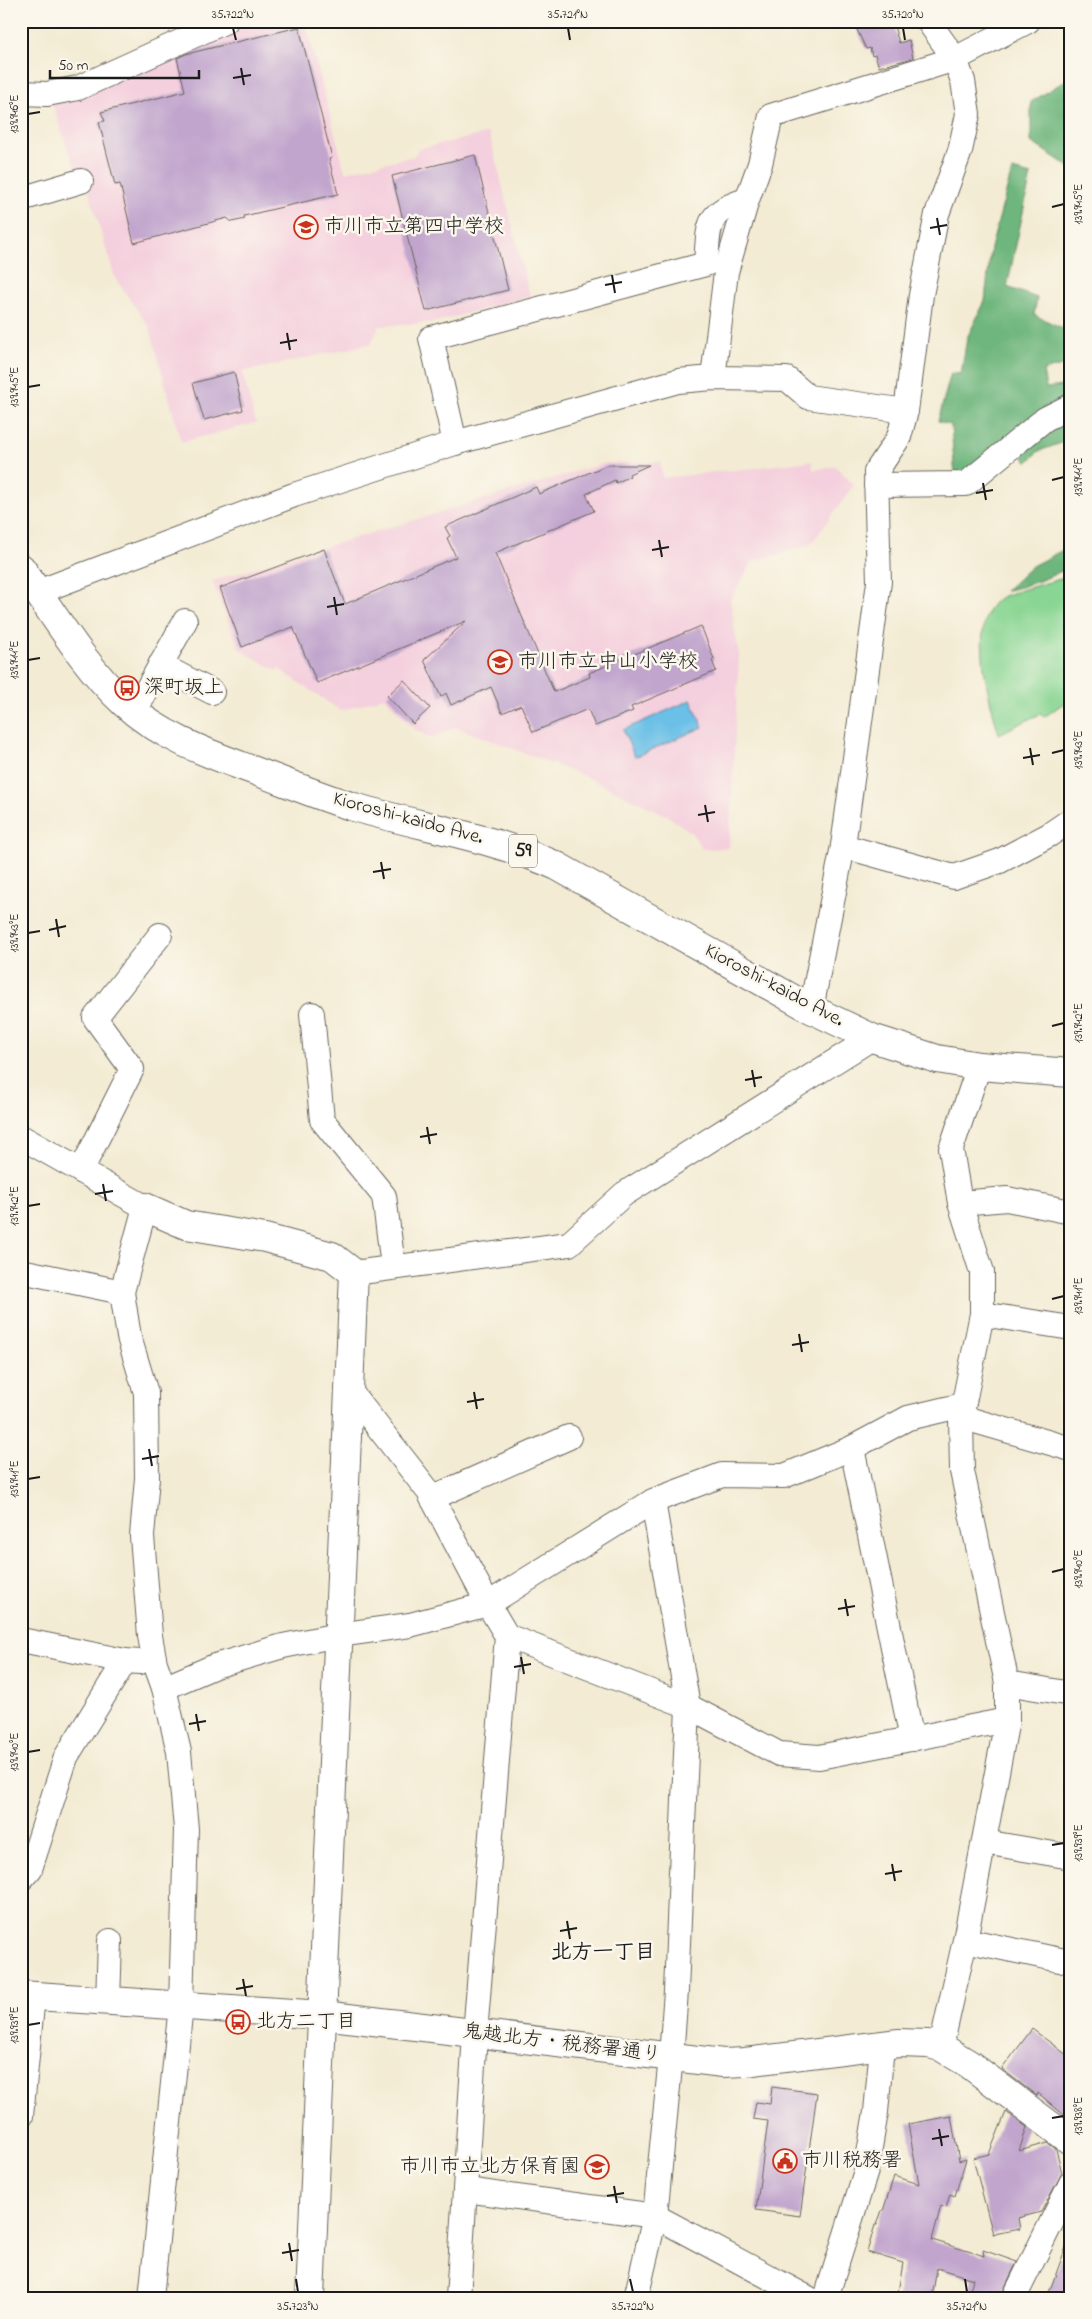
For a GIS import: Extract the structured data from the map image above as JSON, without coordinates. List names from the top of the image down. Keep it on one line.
{"streets":{"street":["Kioroshi-kaido Ave.","59","鬼越北方・税務署通り"]},"districts":["北方一丁目"],"places":{"school or university":["市川市立第四中学校","市川市立中山小学校","市川市立北方保育園"],"bus stop":["深町坂上","北方二丁目"],"public building":["市川税務署"]},"scale_bar":"50 m","coordinates":["35.722°N","35.721°N","35.720°N","139.946°E","139.945°E","139.944°E","139.943°E","139.942°E","139.941°E","139.940°E","139.939°E","139.938°E","35.723°N"]}
